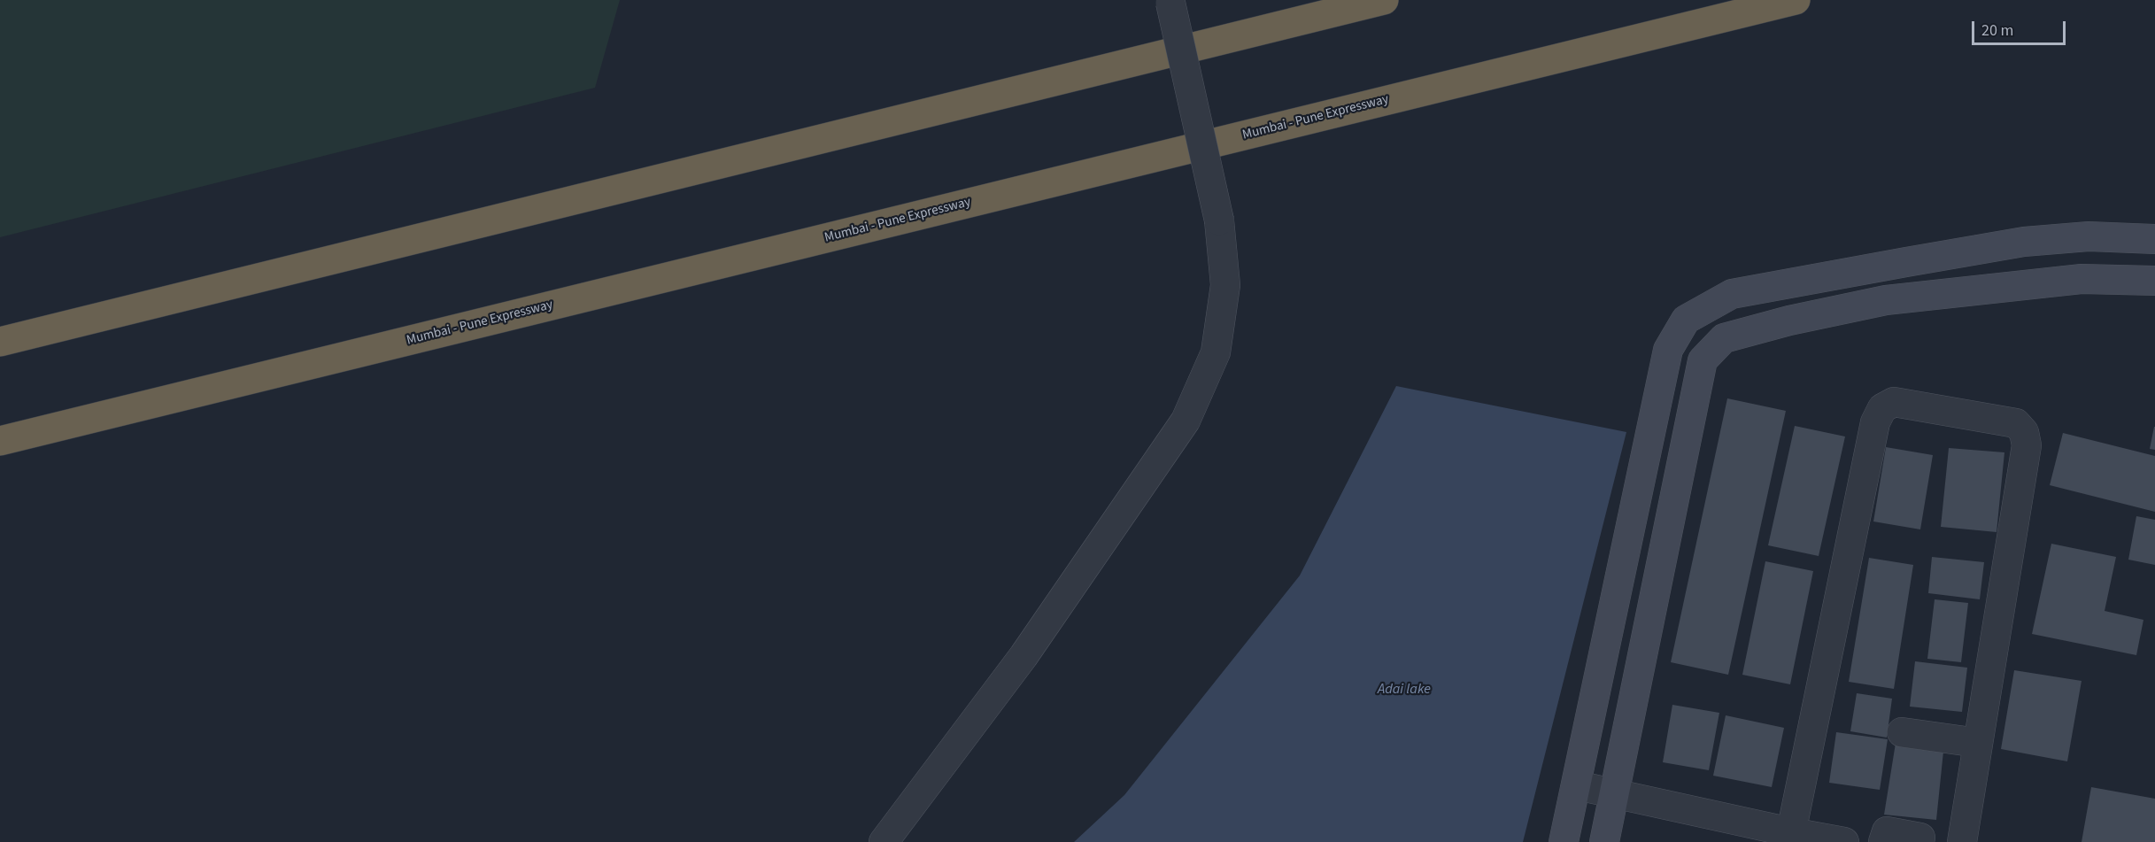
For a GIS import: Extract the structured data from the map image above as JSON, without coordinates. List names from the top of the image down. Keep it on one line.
{"streets":{"highway":["Mumbai - Pune Expressway"]},"water":["Adai lake"],"scale_bar":"20 m"}
